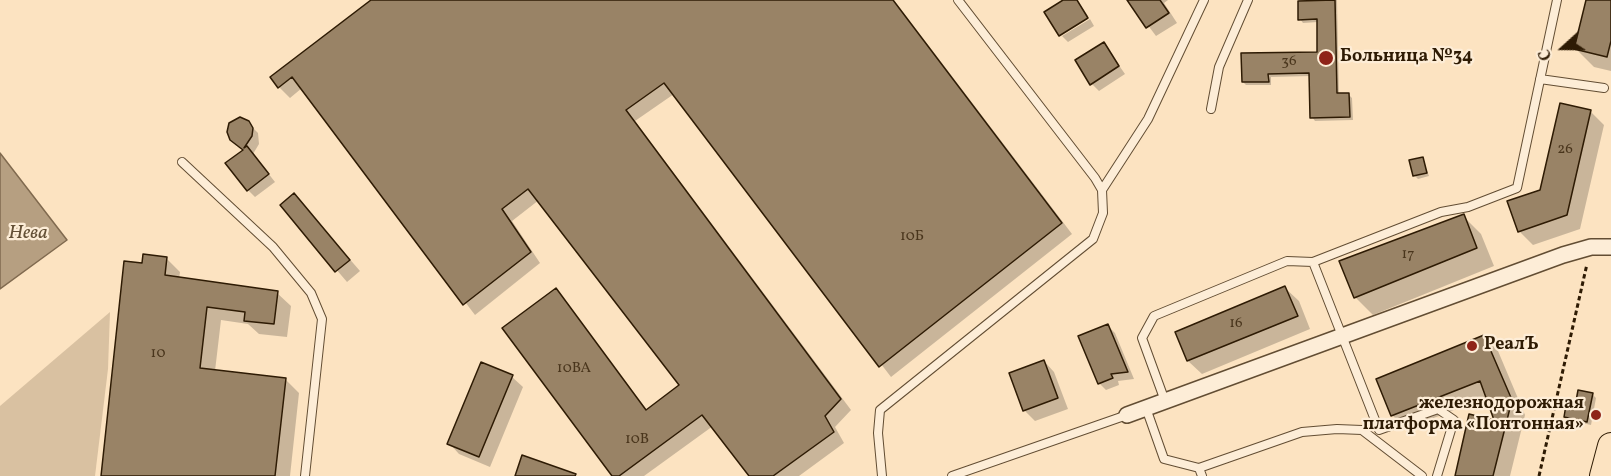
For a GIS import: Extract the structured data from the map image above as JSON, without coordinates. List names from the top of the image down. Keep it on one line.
{"water":["Нева"],"places":["Больница №34","РеалЪ","железнодорожная платформа «Понтонная»"],"house_numbers":["36","26","10Б","17","16","10","10ВА","10В"],"north":"left"}
